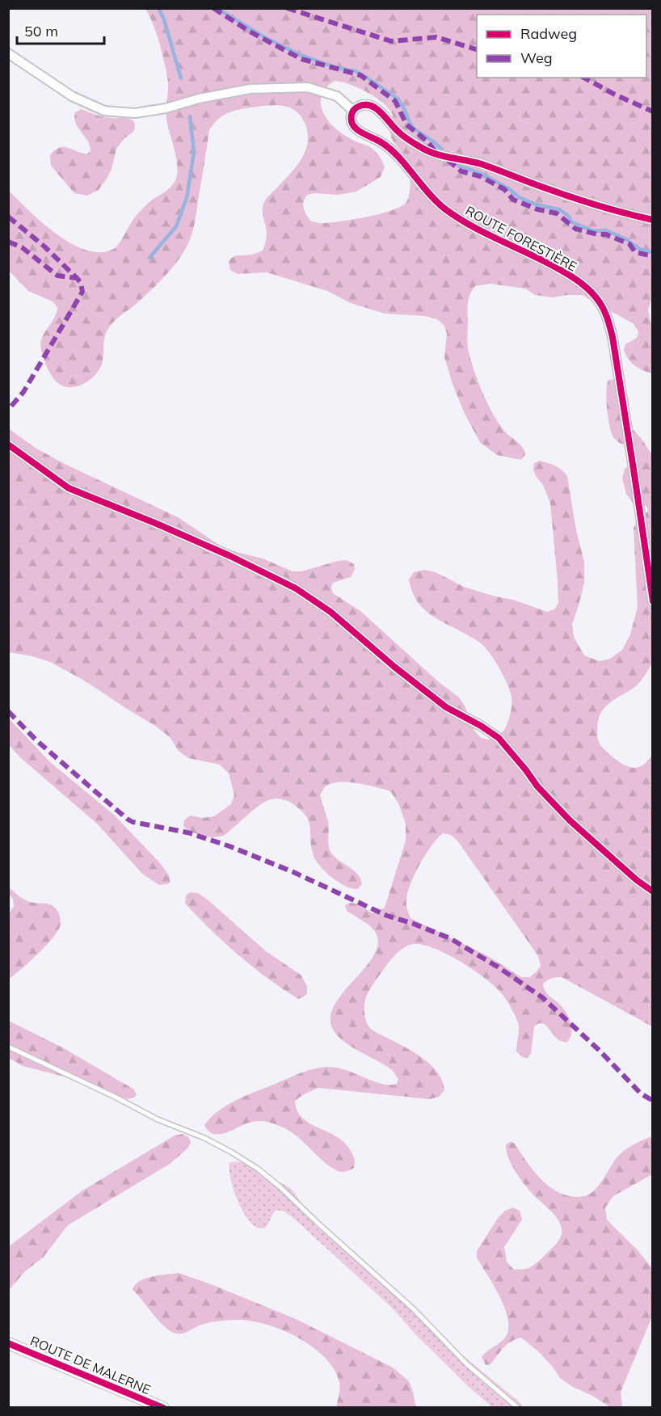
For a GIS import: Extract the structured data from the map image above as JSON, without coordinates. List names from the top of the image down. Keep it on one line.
{"streets":{"street":["ROUTE FORESTIÈRE","ROUTE DE MALERNE"]},"legend":["Radweg","Weg"],"scale_bar":"50 m"}
